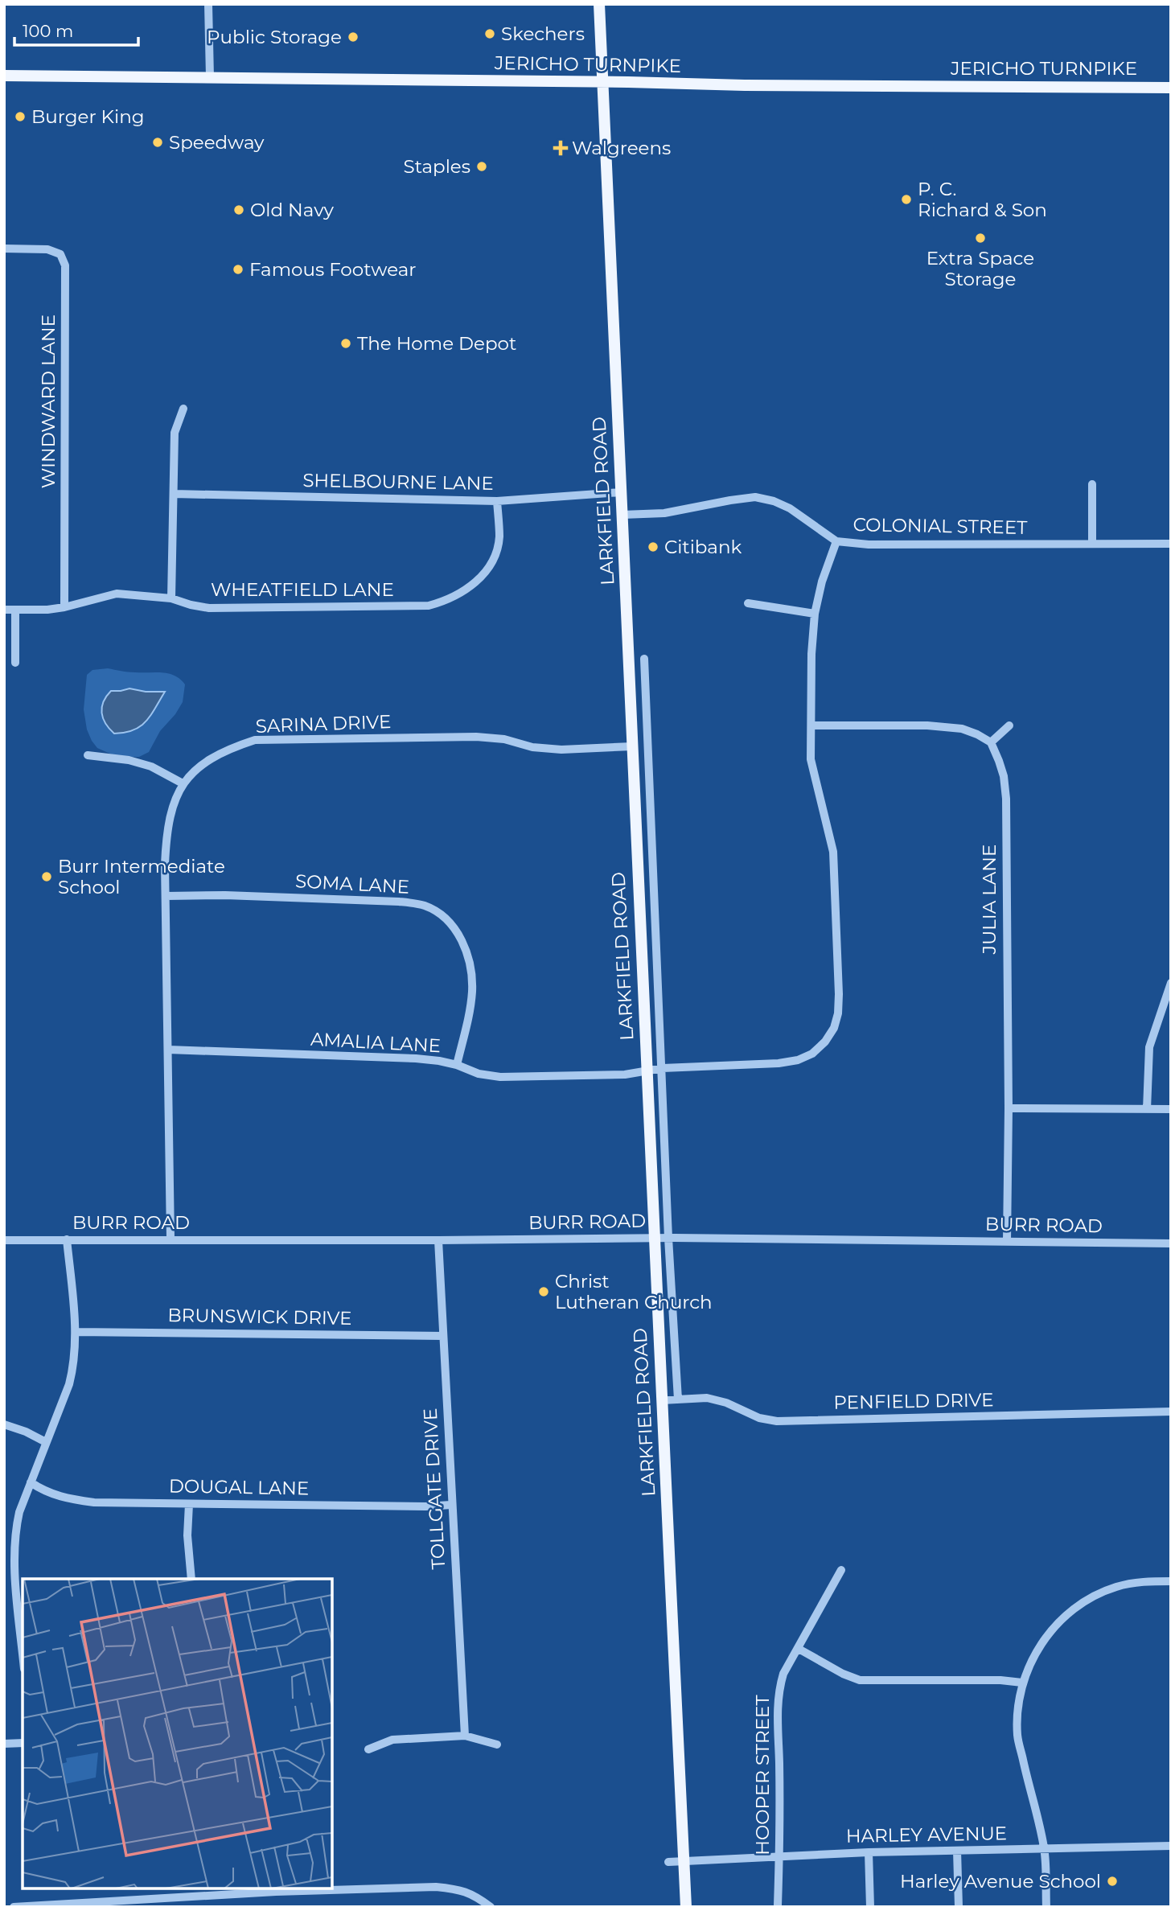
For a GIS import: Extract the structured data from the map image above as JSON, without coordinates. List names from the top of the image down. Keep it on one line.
{"streets":{"main road":["JERICHO TURNPIKE","LARKFIELD ROAD"],"street":["WINDWARD LANE","SHELBOURNE LANE","COLONIAL STREET","WHEATFIELD LANE","SARINA DRIVE","SOMA LANE","JULIA LANE","AMALIA LANE","BURR ROAD","BRUNSWICK DRIVE","PENFIELD DRIVE","DOUGAL LANE","TOLLGATE DRIVE","HOOPER STREET","HARLEY AVENUE"]},"crossings":[["JERICHO TURNPIKE","LARKFIELD ROAD"],["WINDWARD LANE","WHEATFIELD LANE"],["SHELBOURNE LANE","LARKFIELD ROAD"],["SHELBOURNE LANE","WHEATFIELD LANE"],["LARKFIELD ROAD","COLONIAL STREET"],["LARKFIELD ROAD","SARINA DRIVE"],["LARKFIELD ROAD","AMALIA LANE"],["LARKFIELD ROAD","BURR ROAD"],["LARKFIELD ROAD","PENFIELD DRIVE"],["LARKFIELD ROAD","HARLEY AVENUE"],["COLONIAL STREET","AMALIA LANE"],["SARINA DRIVE","SOMA LANE"],["SARINA DRIVE","AMALIA LANE"],["SARINA DRIVE","BURR ROAD"],["SOMA LANE","AMALIA LANE"],["JULIA LANE","BURR ROAD"],["BURR ROAD","TOLLGATE DRIVE"],["BRUNSWICK DRIVE","TOLLGATE DRIVE"],["DOUGAL LANE","TOLLGATE DRIVE"],["HOOPER STREET","HARLEY AVENUE"]],"places":{"other":["Skechers","Public Storage","Burger King","Speedway","Staples","P. C. Richard & Son","Old Navy","Extra Space Storage","Famous Footwear","The Home Depot","Citibank","Burr Intermediate School","Christ Lutheran Church","Harley Avenue School"],"health":["Walgreens"]},"scale_bar":"100 m"}
